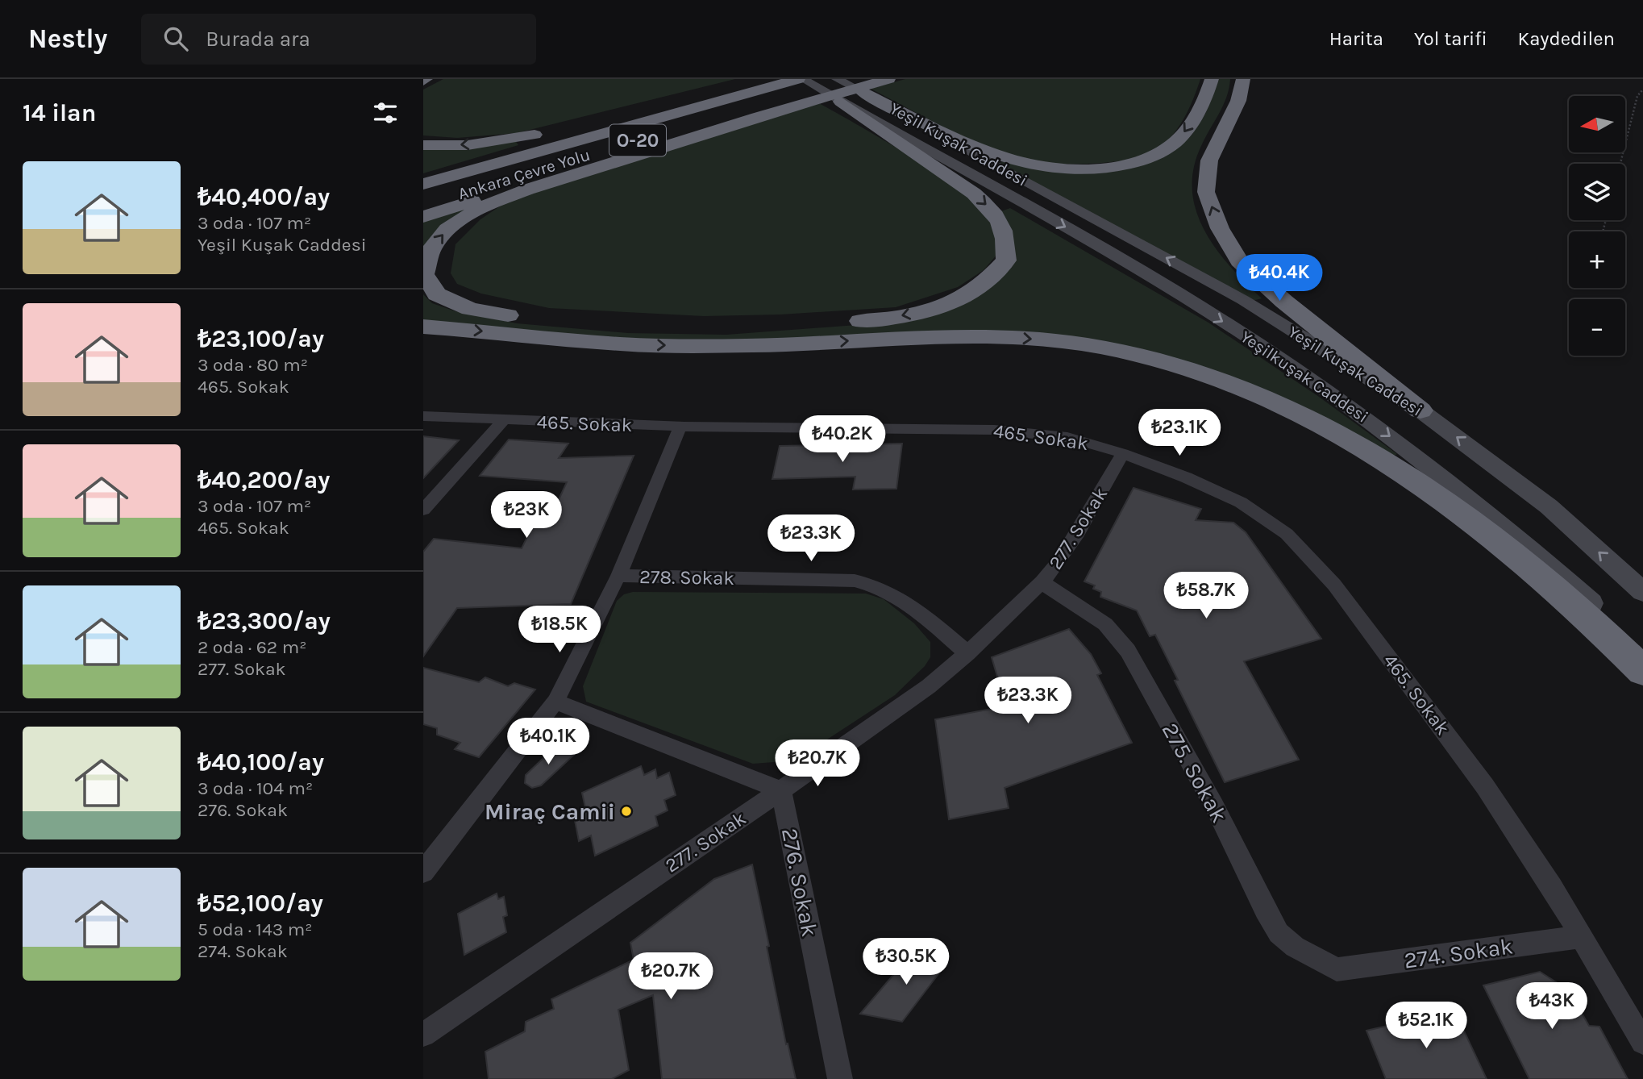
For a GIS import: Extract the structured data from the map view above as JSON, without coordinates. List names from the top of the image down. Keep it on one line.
{"streets":{"highway":["O-20","Ankara Çevre Yolu"],"main road":["Yeşil Kuşak Caddesi","Yeşilkuşak Caddesi"],"street":["465. Sokak","277. Sokak","278. Sokak","275. Sokak","276. Sokak","274. Sokak"]},"crossings":[["Yeşil Kuşak Caddesi","Ankara Çevre Yolu"],["465. Sokak","277. Sokak"],["465. Sokak","274. Sokak"],["277. Sokak","278. Sokak"],["277. Sokak","275. Sokak"],["277. Sokak","276. Sokak"],["275. Sokak","274. Sokak"]],"one_way":["Yeşil Kuşak Caddesi","Yeşilkuşak Caddesi"],"places":["Miraç Camii"],"north":"left","page":{"header":"Nestly","search":"Burada ara","nav":["Harita","Yol tarifi","Kaydedilen"],"heading":"14 ilan","map_buttons":["+","−"],"list":[{"name":"₺40,400/ay","note":"3 oda · 107 m² · Yeşil Kuşak Caddesi"},{"name":"₺23,100/ay","note":"3 oda · 80 m² · 465. Sokak"},{"name":"₺40,200/ay","note":"3 oda · 107 m² · 465. Sokak"},{"name":"₺23,300/ay","note":"2 oda · 62 m² · 277. Sokak"},{"name":"₺40,100/ay","note":"3 oda · 104 m² · 276. Sokak"},{"name":"₺52,100/ay","note":"5 oda · 143 m² · 274. Sokak"}],"price":["₺40.4K","₺23.1K","₺40.2K","₺23K","₺23.3K","₺58.7K","₺18.5K","₺23.3K","₺40.1K","₺20.7K","₺30.5K","₺20.7K","₺43K","₺52.1K"]}}
